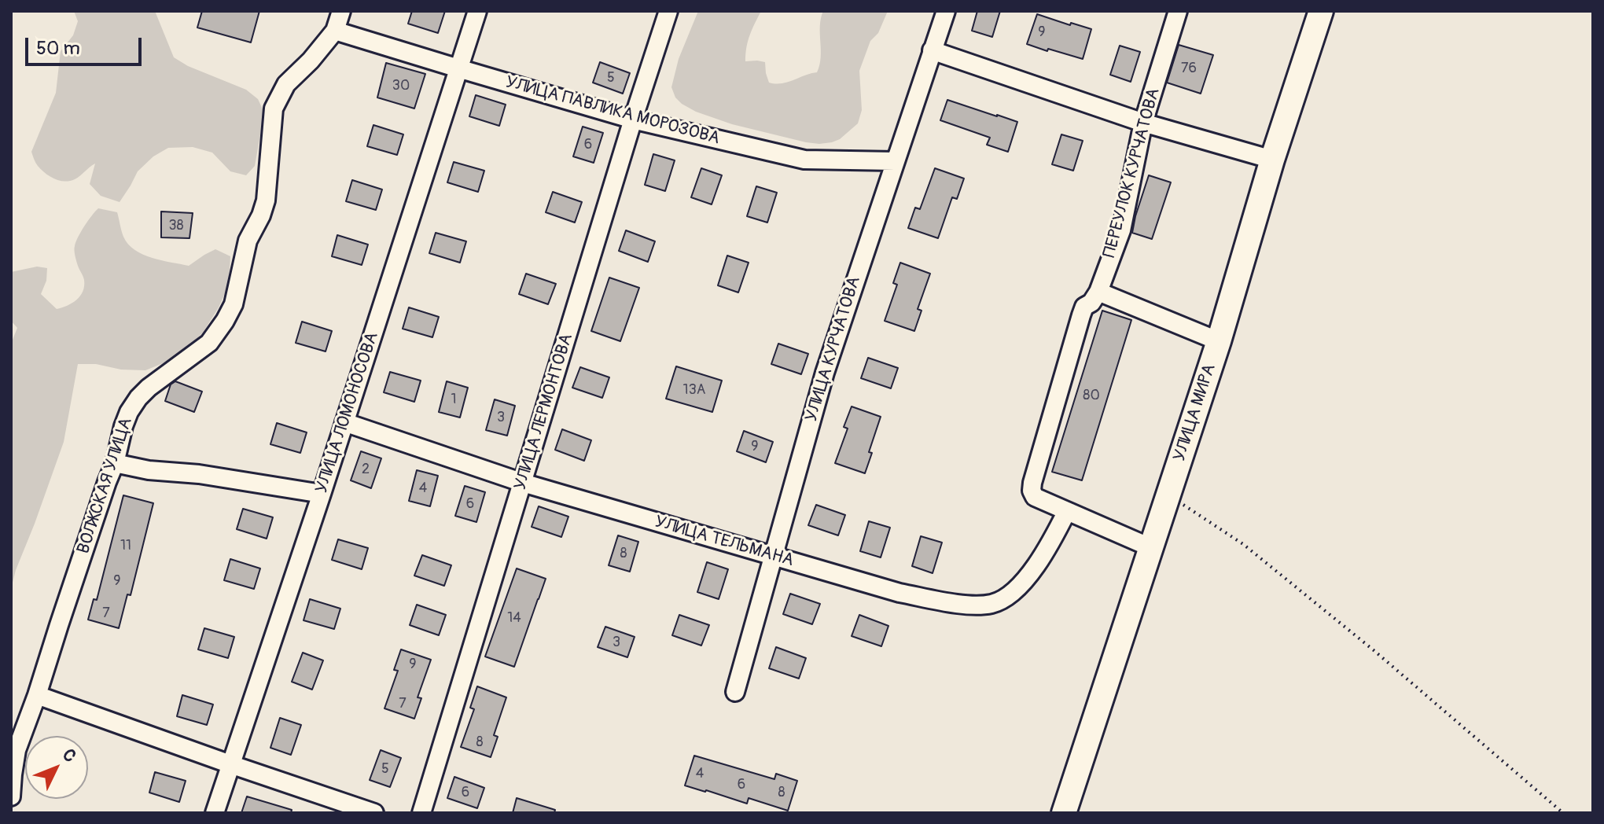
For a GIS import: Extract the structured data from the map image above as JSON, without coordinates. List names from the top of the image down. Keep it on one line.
{"streets":{"main road":["УЛИЦА МИРА"],"street":["УЛИЦА ПАВЛИКА МОРОЗОВА","ПЕРЕУЛОК КУРЧАТОВА","УЛИЦА КУРЧАТОВА","УЛИЦА ЛЕРМОНТОВА","УЛИЦА ЛОМОНОСОВА","ВОЛЖСКАЯ УЛИЦА","УЛИЦА ТЕЛЬМАНА"]},"crossings":[["УЛИЦА ПАВЛИКА МОРОЗОВА","УЛИЦА КУРЧАТОВА"],["УЛИЦА ПАВЛИКА МОРОЗОВА","УЛИЦА ЛЕРМОНТОВА"],["УЛИЦА ПАВЛИКА МОРОЗОВА","УЛИЦА ЛОМОНОСОВА"],["УЛИЦА ПАВЛИКА МОРОЗОВА","ВОЛЖСКАЯ УЛИЦА"],["ПЕРЕУЛОК КУРЧАТОВА","УЛИЦА МИРА"],["ПЕРЕУЛОК КУРЧАТОВА","УЛИЦА ТЕЛЬМАНА"],["УЛИЦА КУРЧАТОВА","УЛИЦА ТЕЛЬМАНА"],["УЛИЦА ЛЕРМОНТОВА","УЛИЦА ТЕЛЬМАНА"],["УЛИЦА ЛОМОНОСОВА","УЛИЦА ТЕЛЬМАНА"]],"house_numbers":["9","76","5","30","6","38","13А","80","1","3","9","2","4","6","11","8","9","7","14","3","9","7","8","5","4","6","6","8"],"scale_bar":"50 m","north":"top right"}
